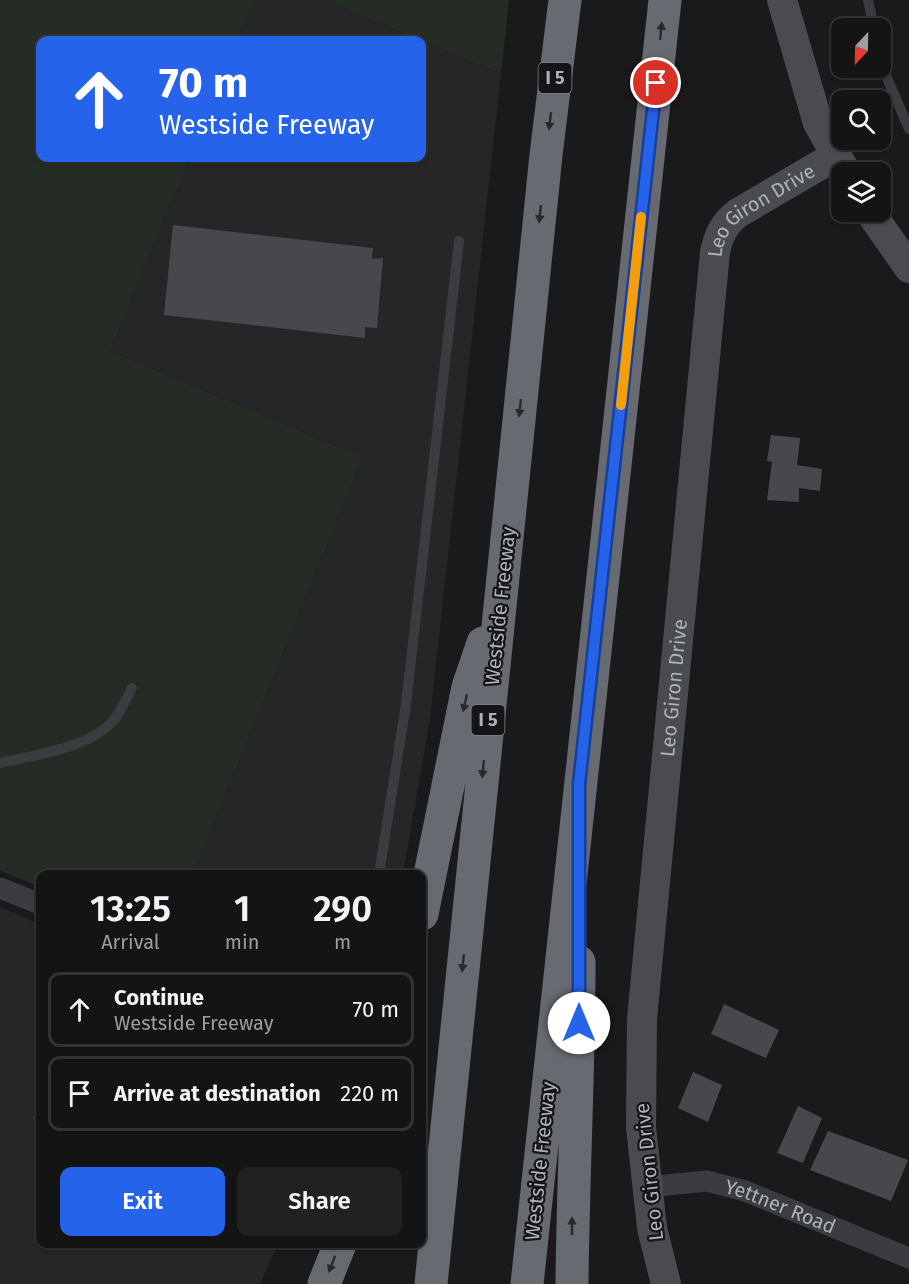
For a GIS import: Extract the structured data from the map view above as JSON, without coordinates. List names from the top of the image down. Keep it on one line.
{"streets":{"highway":["I 5","Westside Freeway"],"street":["Leo Giron Drive","Yettner Road"]},"crossings":[["Leo Giron Drive","Yettner Road"]],"north":"bottom","page":{"turn":["70 m","Westside Freeway"],"eta":["13:25","Arrival","1","min","290","m"],"list":[{"name":"Continue","note":"Westside Freeway","value":"70 m"},{"name":"Arrive at destination","value":"220 m"}],"buttons":["Exit","Share"]}}
